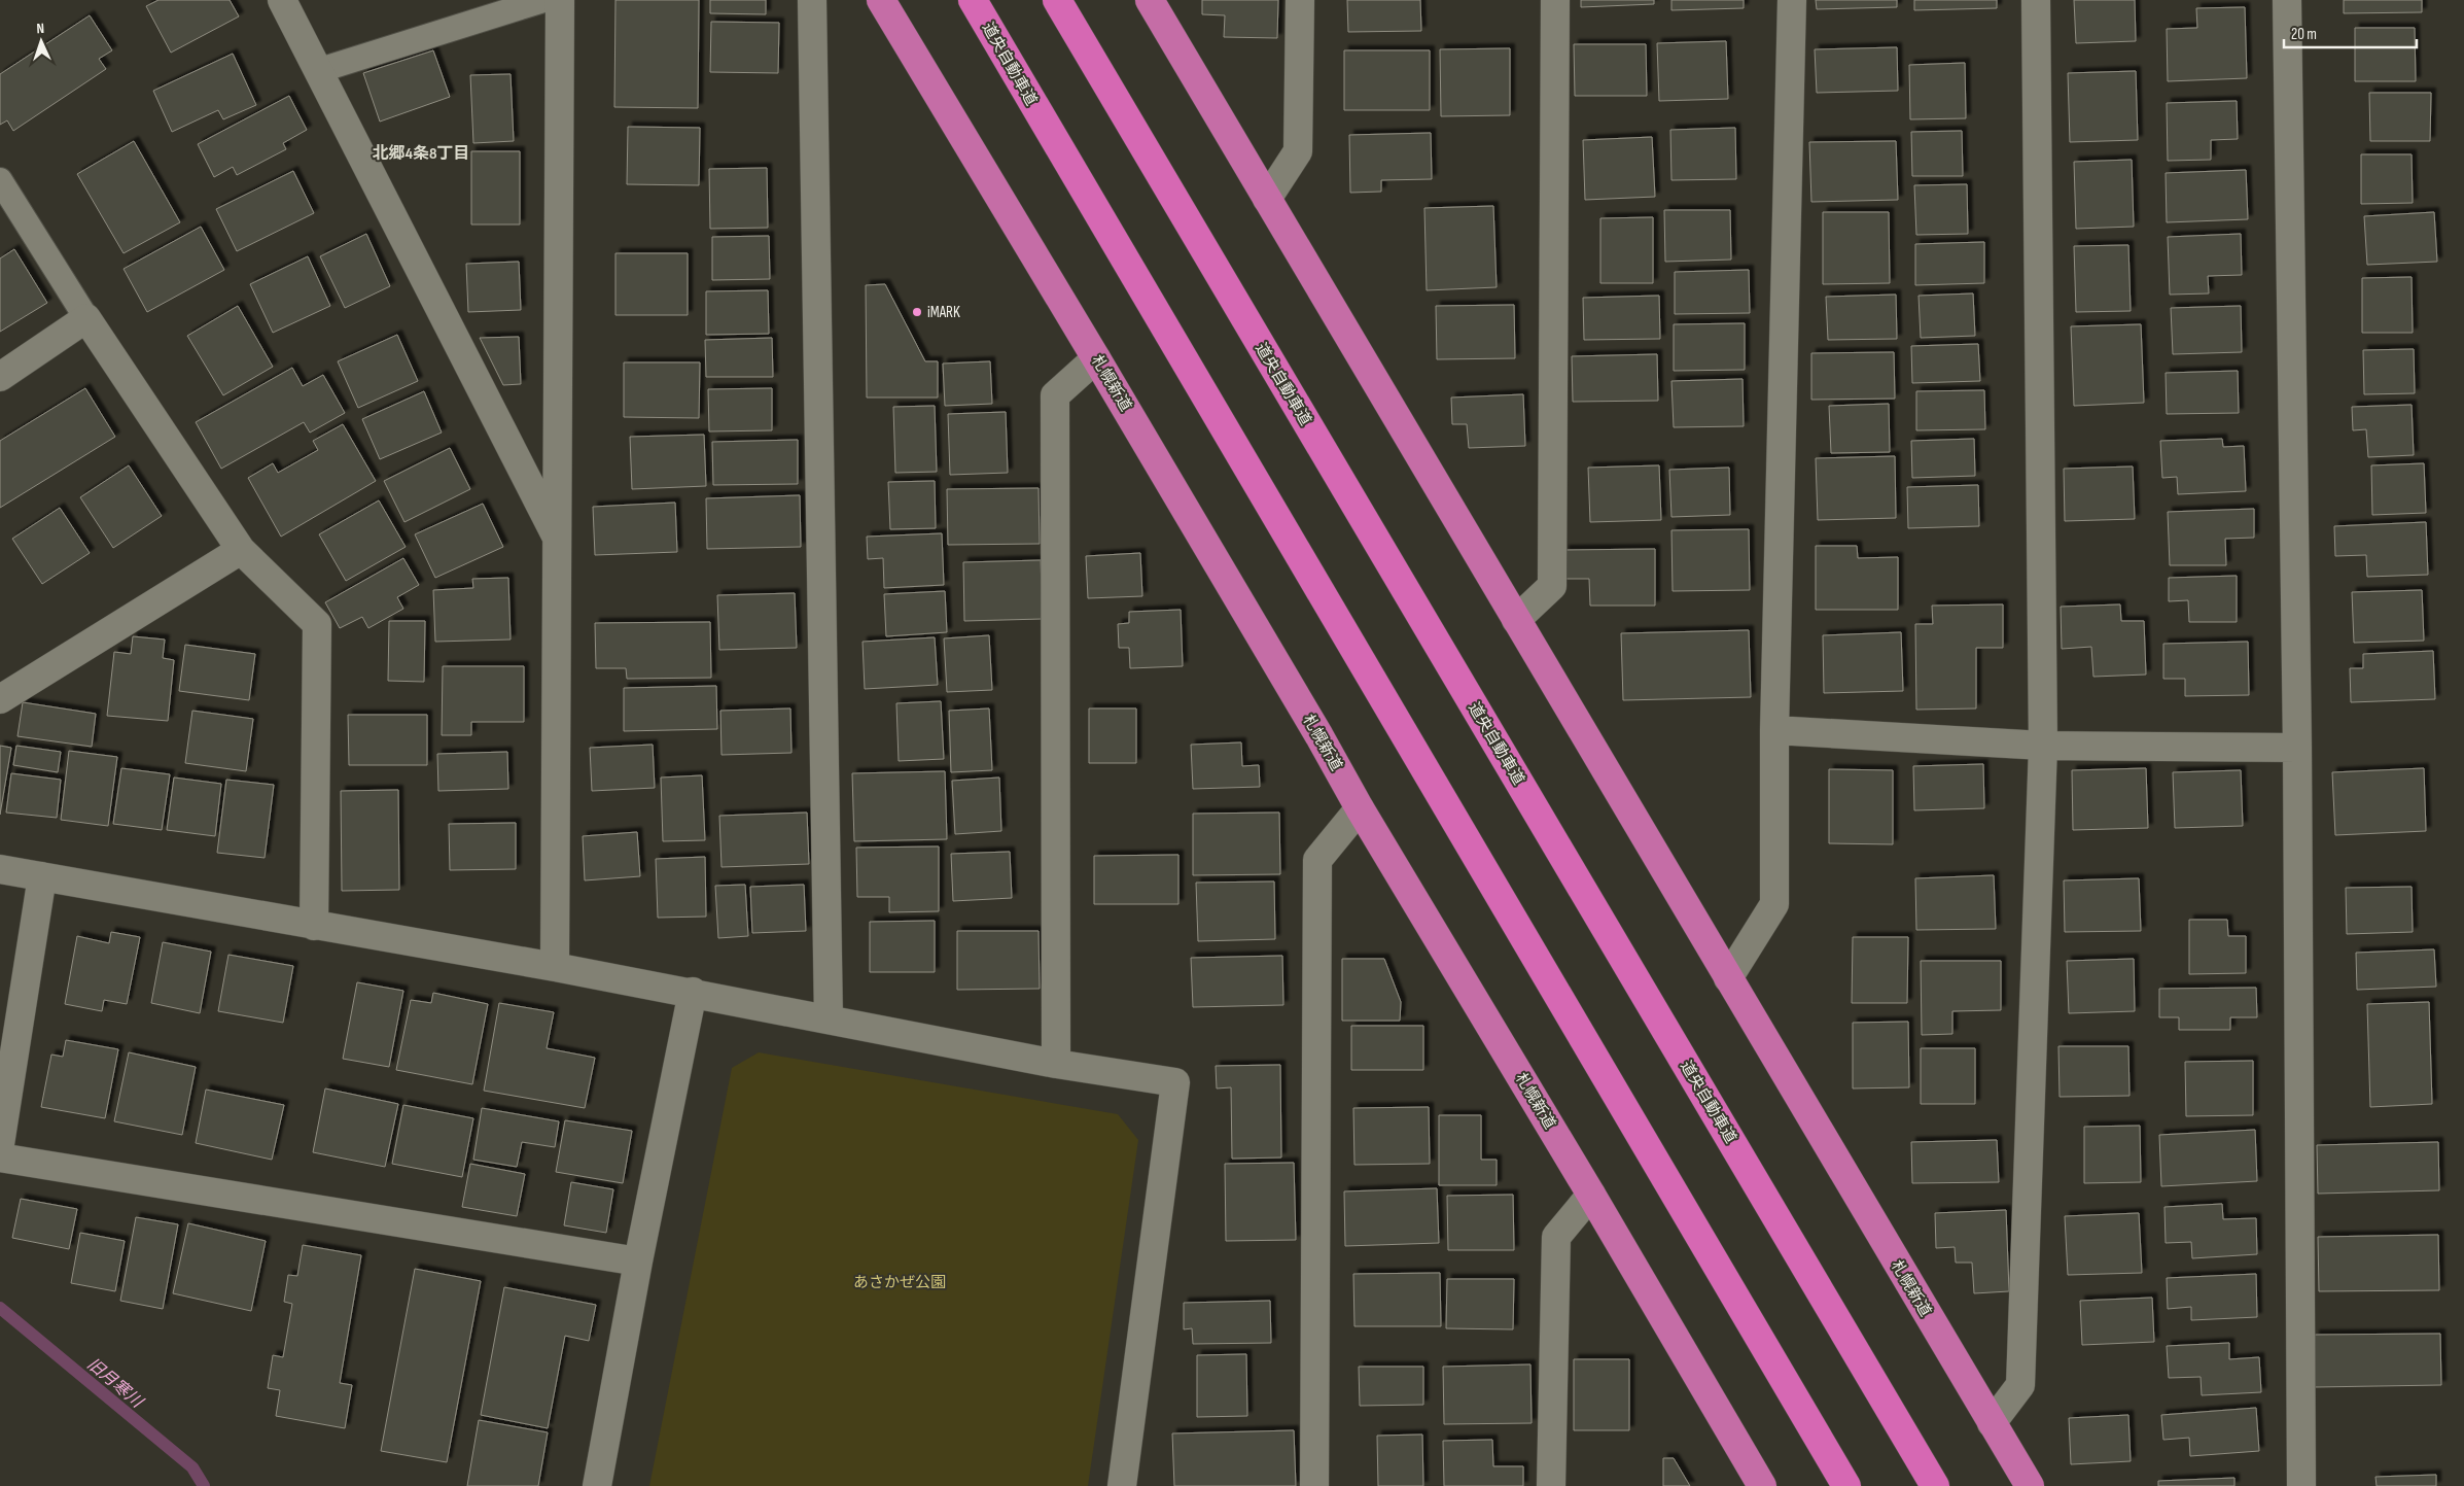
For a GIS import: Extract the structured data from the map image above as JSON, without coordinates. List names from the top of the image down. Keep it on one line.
{"streets":{"highway":["道央自動車道","札幌新道"]},"districts":["北郷4条8丁目"],"water":["旧月寒川"],"parks":["あさかぜ公園"],"places":["iMARK"],"scale_bar":"20 m","north":"top"}
